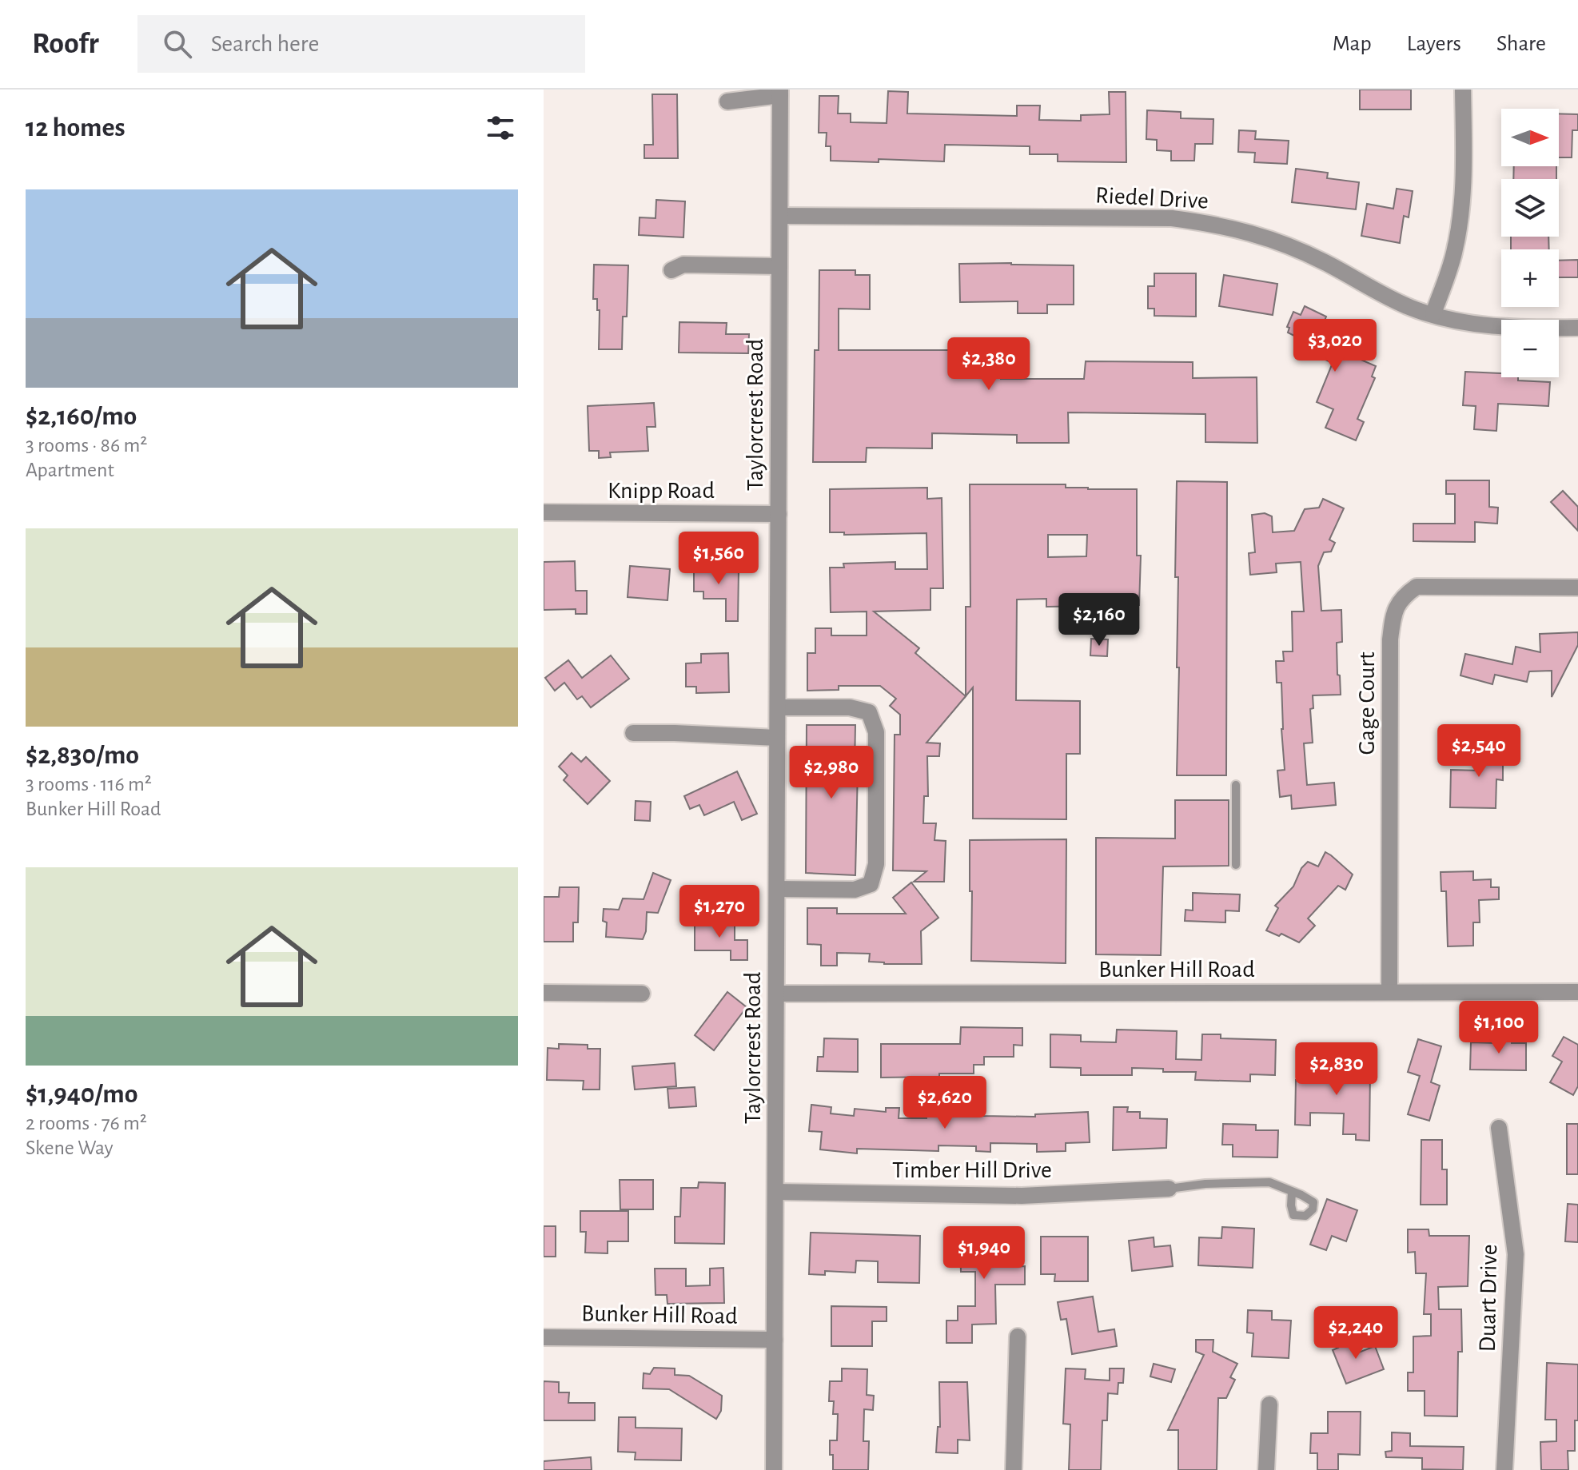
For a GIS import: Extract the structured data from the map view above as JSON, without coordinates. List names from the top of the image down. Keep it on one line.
{"streets":{"street":["Riedel Drive","Taylorcrest Road","Knipp Road","Gage Court","Bunker Hill Road","Timber Hill Drive","Duart Drive"]},"crossings":[["Riedel Drive","Taylorcrest Road"],["Taylorcrest Road","Knipp Road"],["Taylorcrest Road","Bunker Hill Road"],["Taylorcrest Road","Timber Hill Drive"],["Gage Court","Bunker Hill Road"]],"north":"right","page":{"header":"Roofr","search":"Search here","nav":["Map","Layers","Share"],"heading":"12 homes","map_buttons":["+","−"],"list":[{"name":"$2,160/mo","note":"3 rooms · 86 m² · Apartment"},{"name":"$2,830/mo","note":"3 rooms · 116 m² · Bunker Hill Road"},{"name":"$1,940/mo","note":"2 rooms · 76 m² · Skene Way"}],"price":["$3,020","$2,380","$1,560","$2,160","$2,540","$2,980","$1,270","$1,100","$2,830","$2,620","$1,940","$2,240"]}}
